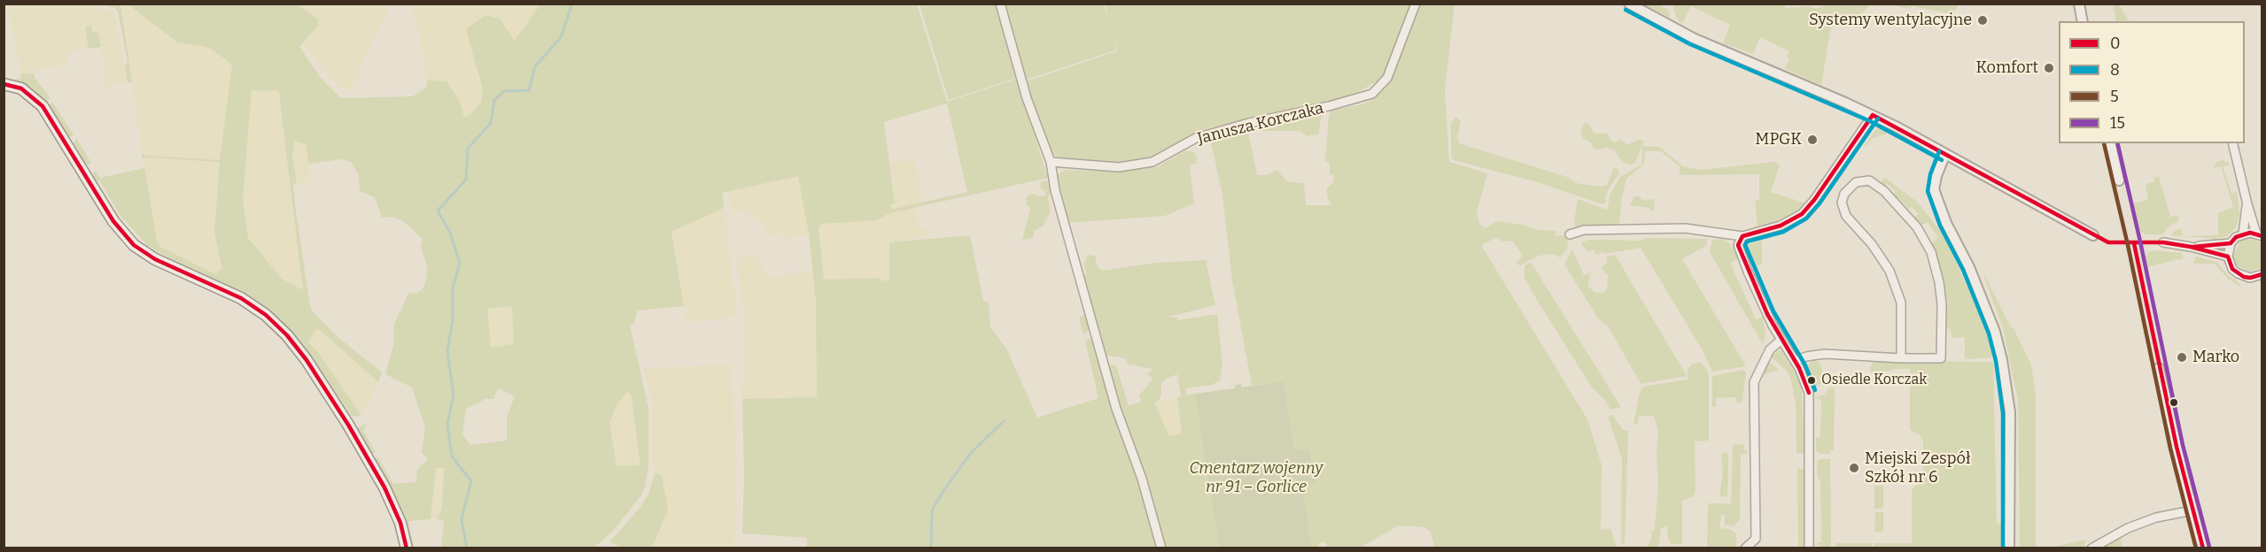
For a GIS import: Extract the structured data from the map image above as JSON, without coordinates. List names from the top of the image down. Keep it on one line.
{"streets":{"street":["Janusza Korczaka"]},"parks":["Cmentarz wojenny nr 91 – Gorlice"],"places":["Systemy wentylacyjne","Komfort","MPGK","Marko","Osiedle Korczak","Miejski Zespół Szkół nr 6"],"lines":["transit line 8","transit line 0","transit line 5","transit line 15"],"legend":["0","8","5","15"]}
